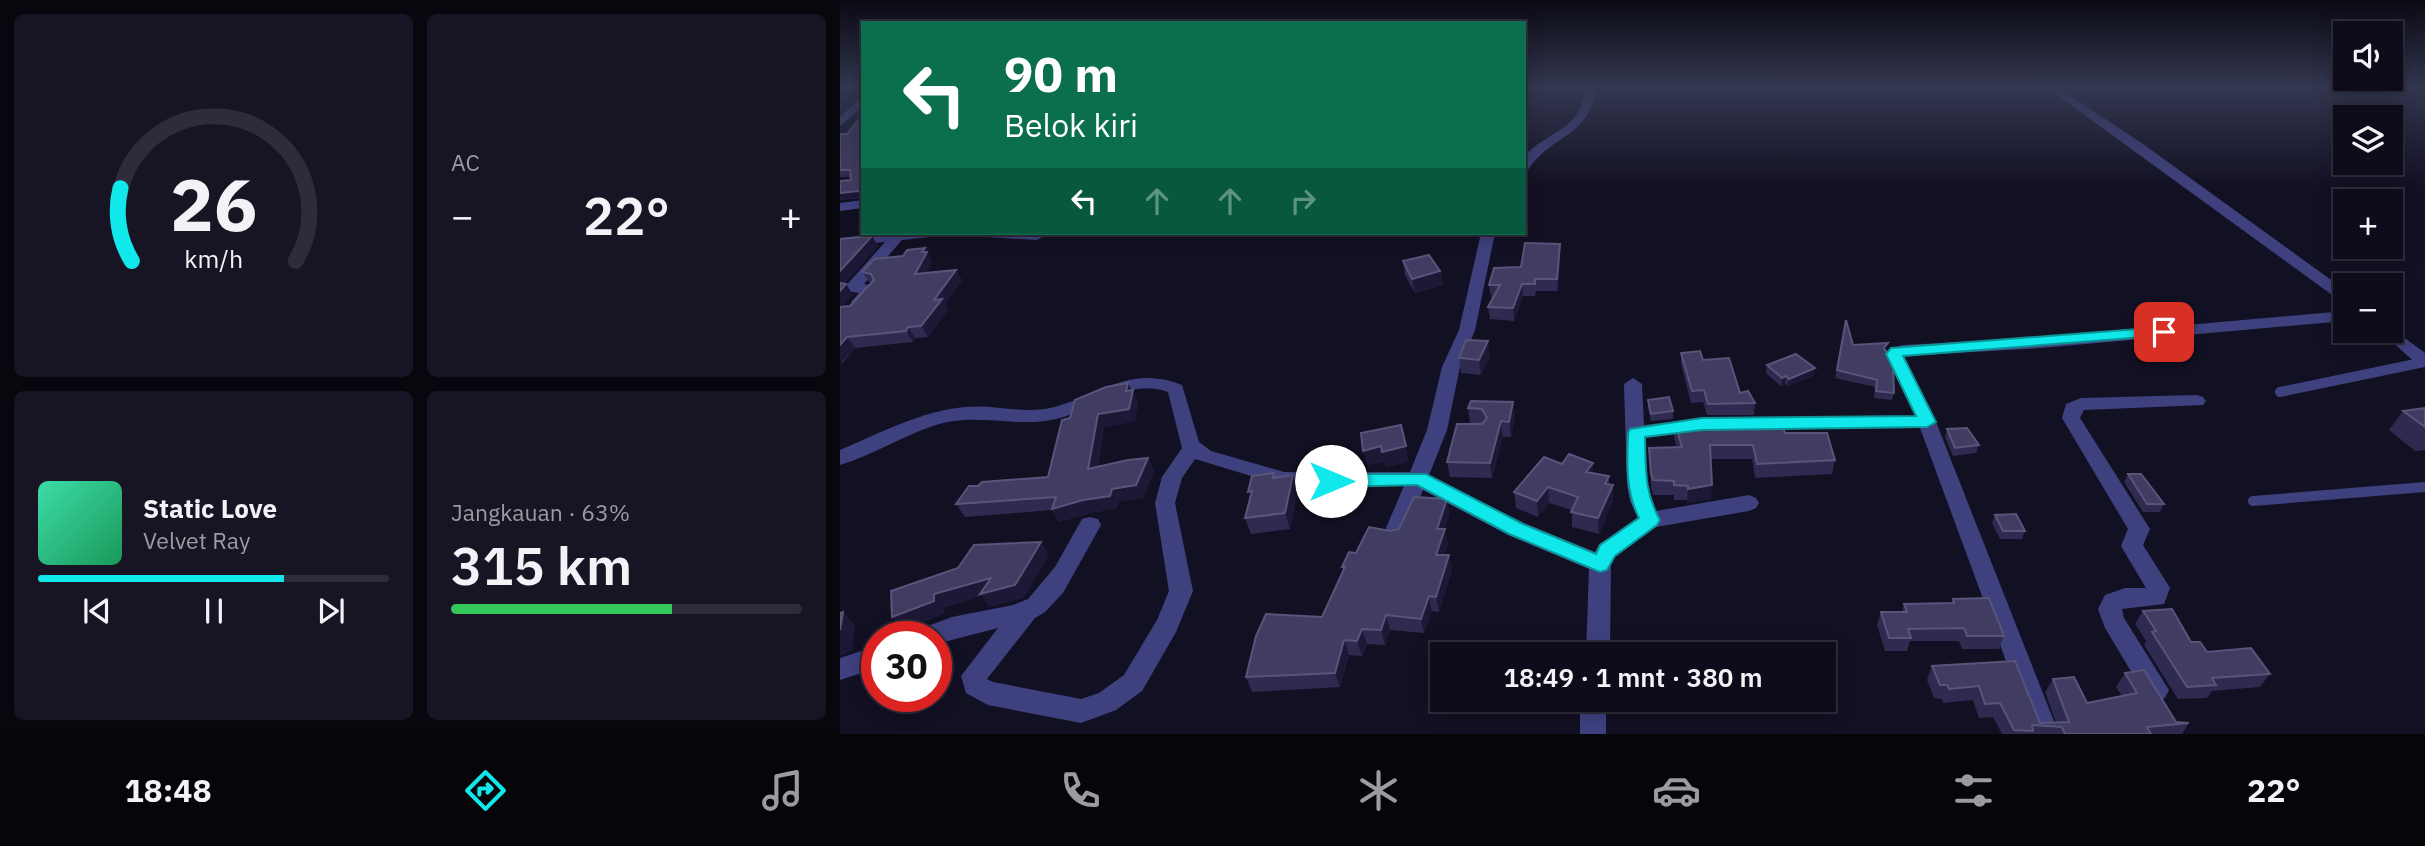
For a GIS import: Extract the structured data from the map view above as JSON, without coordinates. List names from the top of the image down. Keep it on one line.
{"page":{"tile":["AC",["Jangkauan · 63%","315 km"]],"map_buttons":["+","−"],"turn":["90 m","Belok kiri"],"heat":["−","22°","+"],"song":["Static Love","Velvet Ray"],"limit":"30","trip":"18:49 · 1 mnt · 380 m","tabs":["18:48","22°"],"gauge":["26","km/h"]}}
